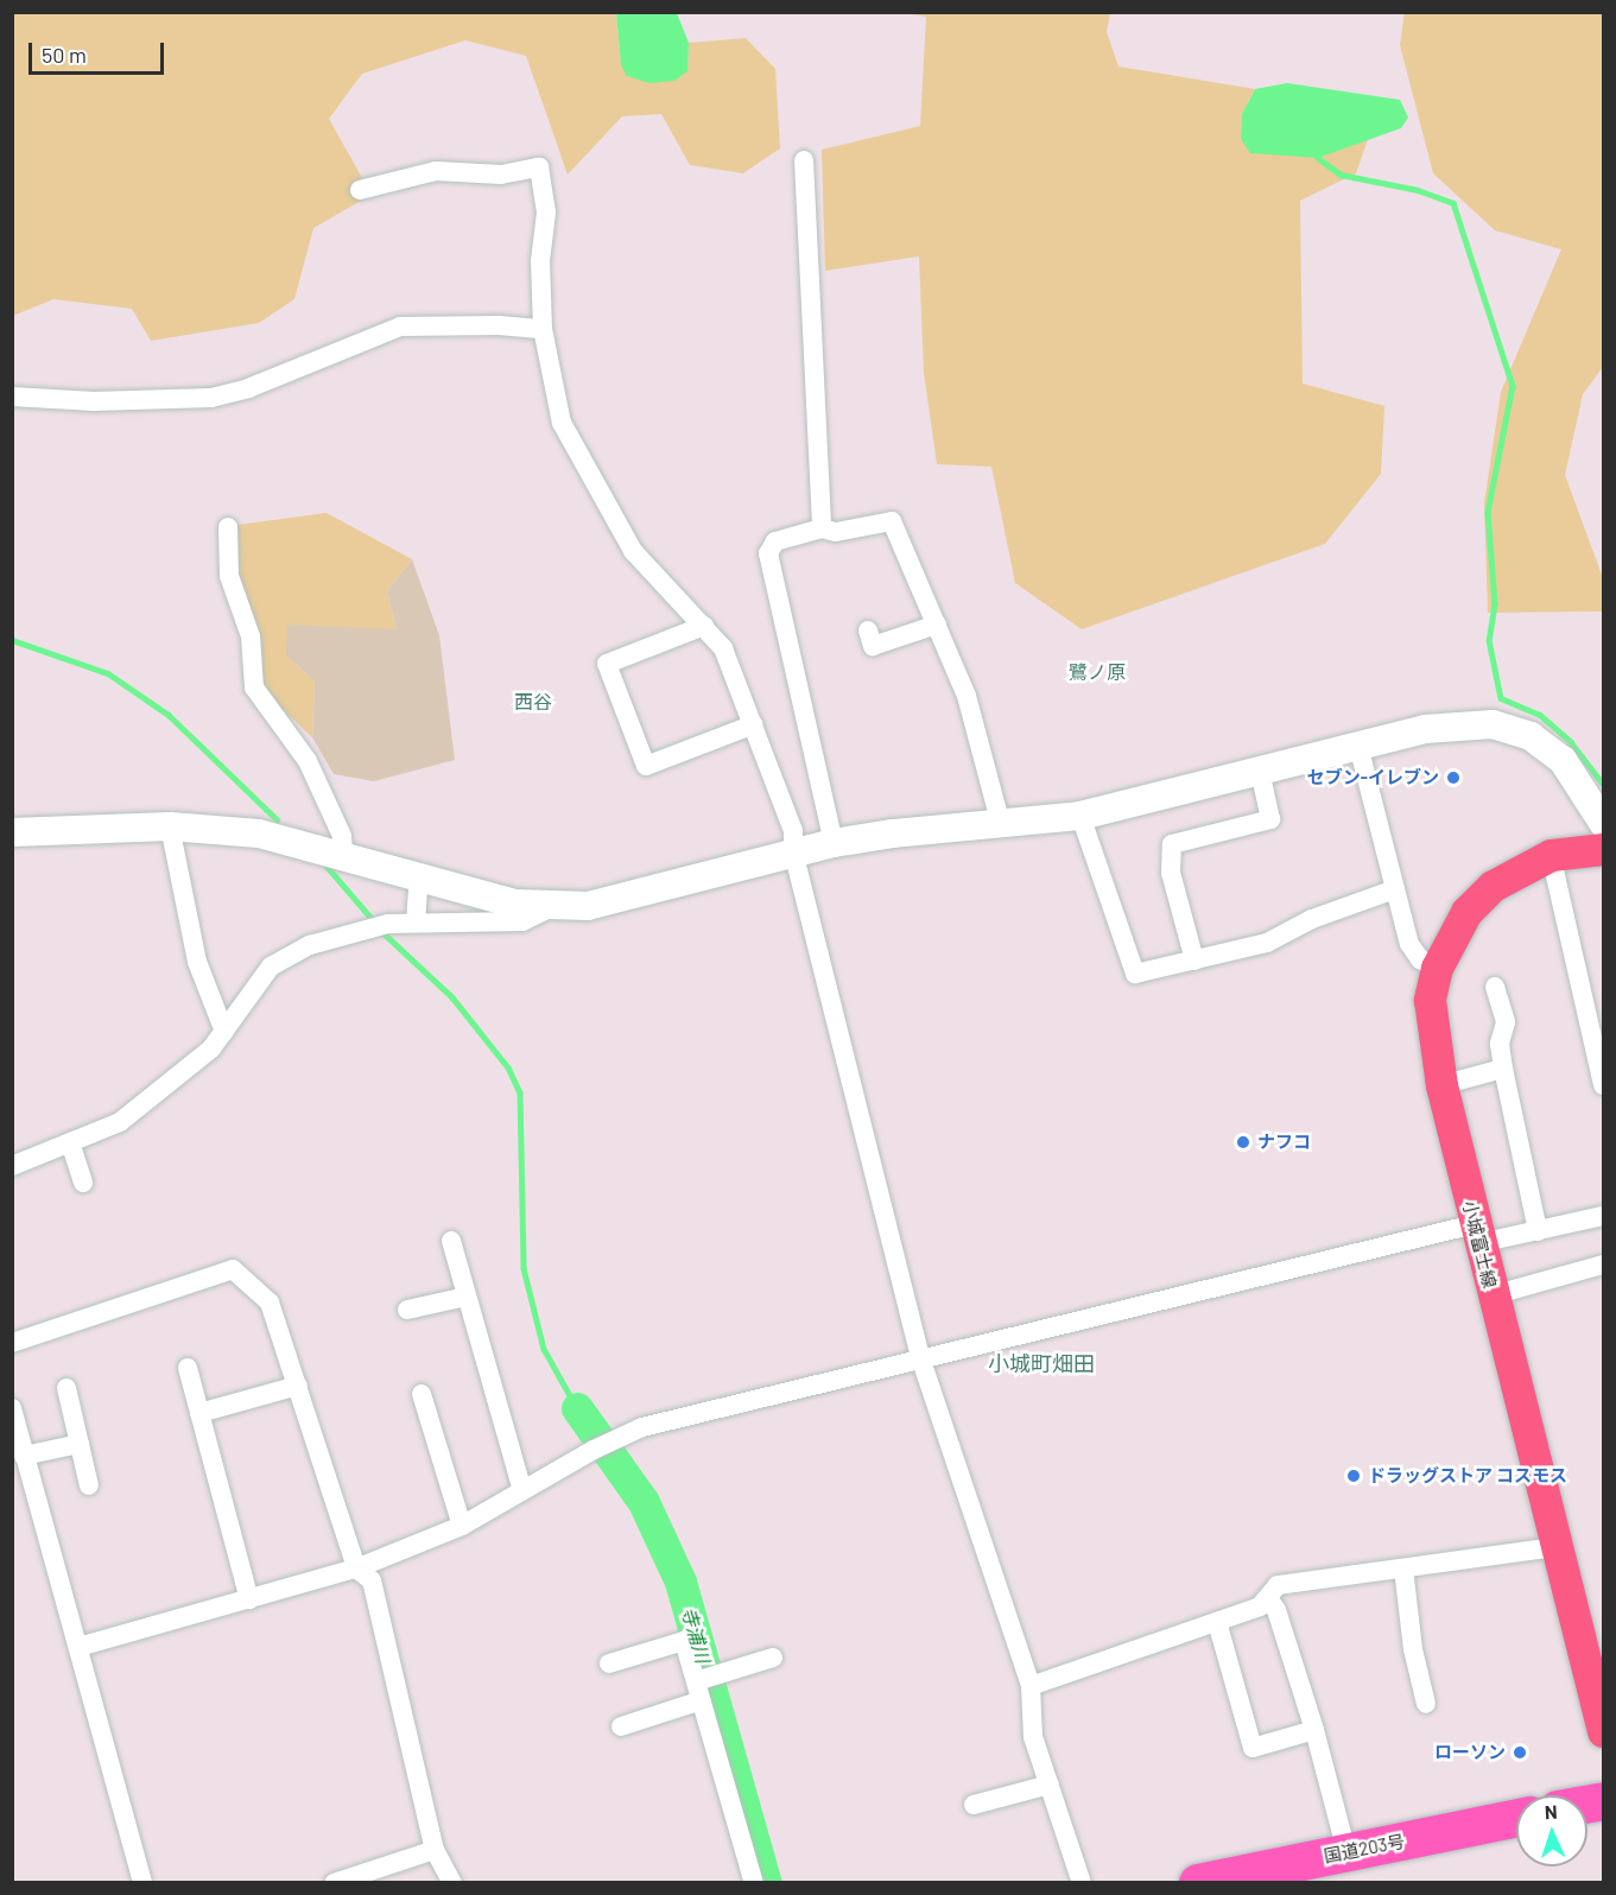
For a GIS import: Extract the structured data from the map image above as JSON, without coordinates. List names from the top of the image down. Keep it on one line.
{"streets":{"highway":["国道203号"],"main road":["小城富士線"]},"districts":["鷺ノ原","西谷","小城町畑田"],"water":["寺浦川"],"places":["セブン-イレブン","ナフコ","ドラッグストア コスモス","ローソン"],"scale_bar":"50 m","north":"top"}
